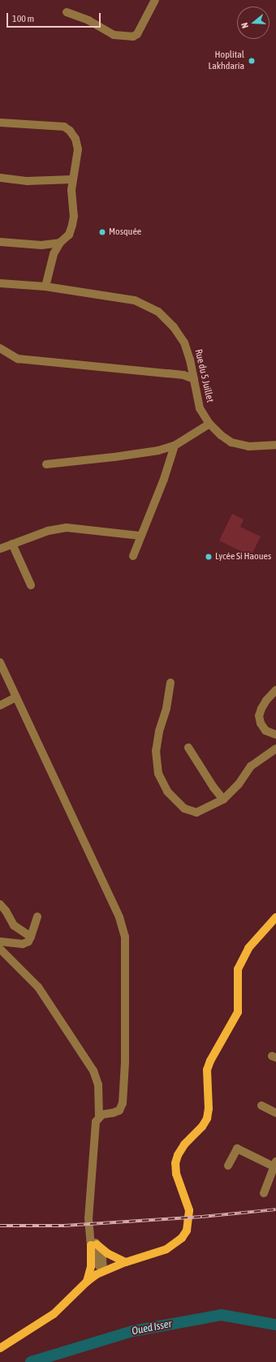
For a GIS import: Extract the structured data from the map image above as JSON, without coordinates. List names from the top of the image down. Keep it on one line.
{"streets":{"street":["Rue du 5 Juillet"]},"water":["Oued Isser"],"places":["Hoplital Lakhdaria","Mosquée","Lycée Si Haoues"],"scale_bar":"100 m","north":"left"}
